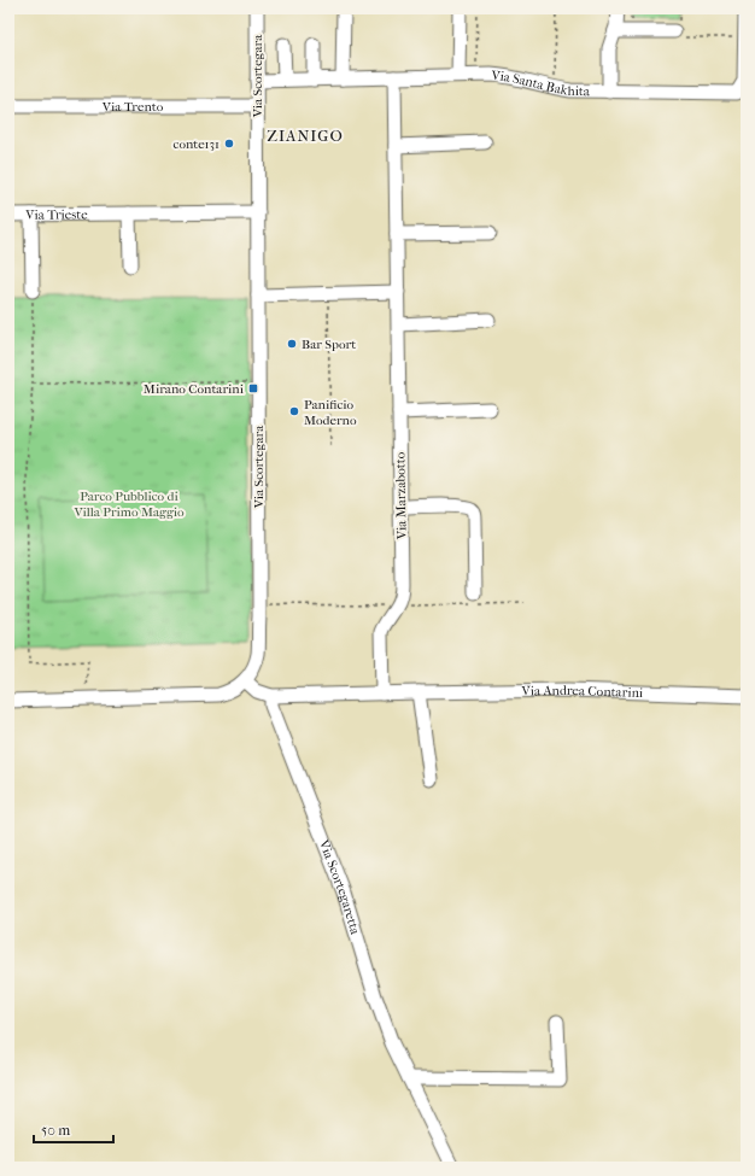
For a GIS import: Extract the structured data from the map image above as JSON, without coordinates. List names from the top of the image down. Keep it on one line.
{"streets":{"street":["Via Scortegara","Via Santa Bakhita","Via Trento","Via Trieste","Via Marzabotto","Via Andrea Contarini","Via Scortegaretta"]},"crossings":[["Via Scortegara","Via Santa Bakhita"],["Via Scortegara","Via Trento"],["Via Scortegara","Via Trieste"],["Via Scortegara","Via Andrea Contarini"],["Via Santa Bakhita","Via Marzabotto"],["Via Marzabotto","Via Andrea Contarini"],["Via Andrea Contarini","Via Scortegaretta"]],"districts":["ZIANIGO"],"parks":["Parco Pubblico di Villa Primo Maggio"],"places":{"other":["conte131","Bar Sport","Panificio Moderno"],"transit":["Mirano Contarini"]},"scale_bar":"50 m"}
